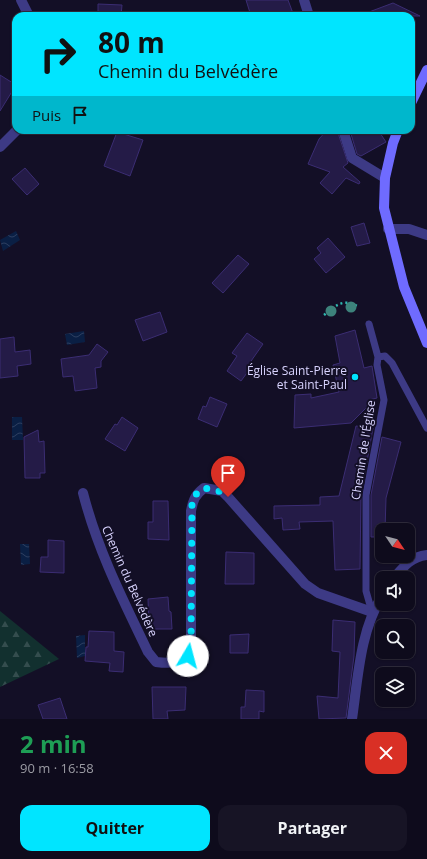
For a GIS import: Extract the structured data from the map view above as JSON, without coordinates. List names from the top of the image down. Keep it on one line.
{"streets":{"street":["Chemin du Belvédère"],"lane":["Chemin de l'Église"]},"crossings":[["Chemin de l'Église","Chemin du Belvédère"]],"places":["Église Saint-Pierre et Saint-Paul"],"north":"bottom right","page":{"turn":["80 m","Chemin du Belvédère"],"then":"Puis","heading":["2 min","90 m · 16:58"],"buttons":["Quitter","Partager"]}}
